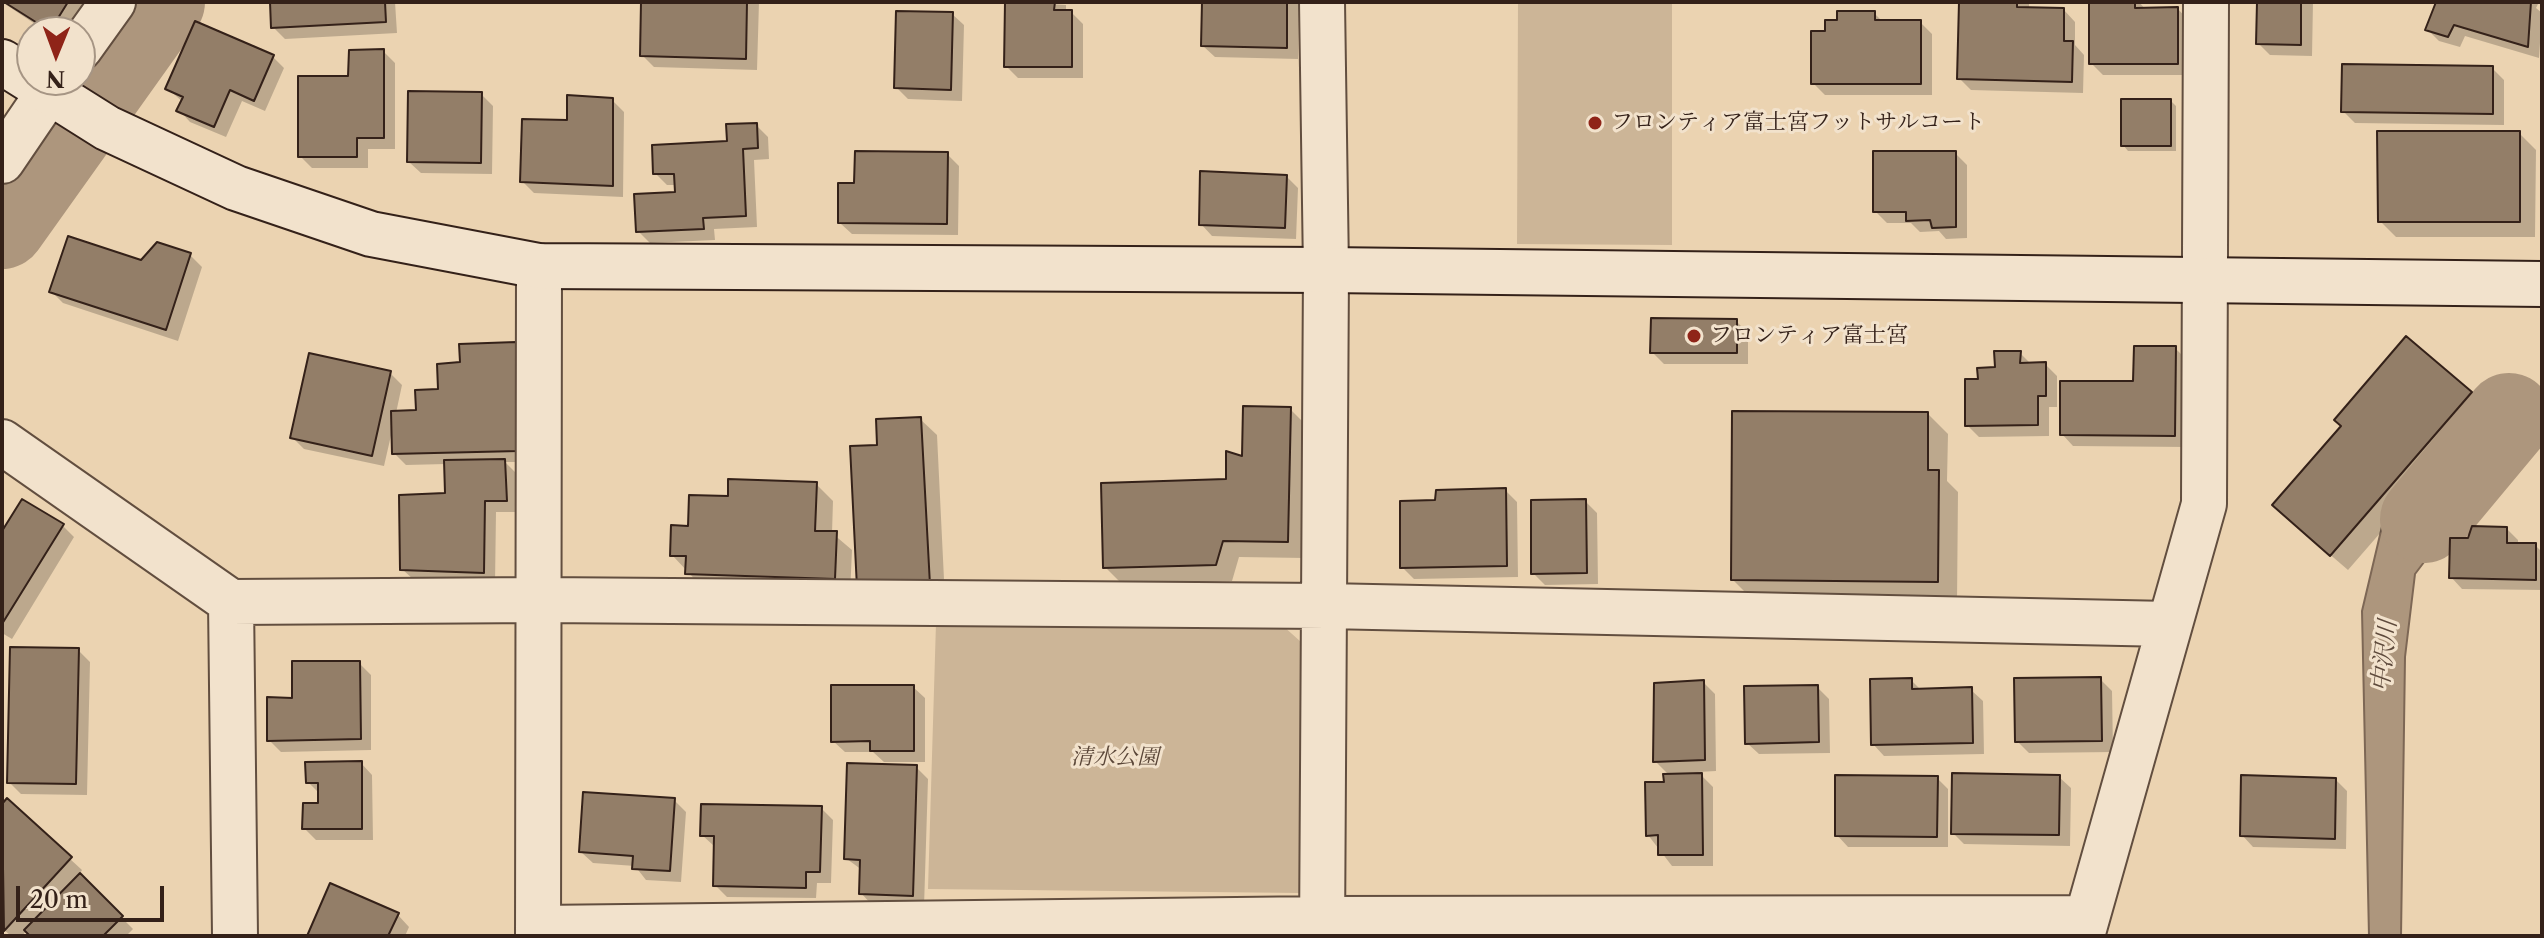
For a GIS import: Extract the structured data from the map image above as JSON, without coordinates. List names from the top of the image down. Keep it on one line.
{"water":["中沢川"],"parks":["清水公園"],"places":["フロンティア富士宮フットサルコート","フロンティア富士宮"],"scale_bar":"20 m","north":"bottom"}
